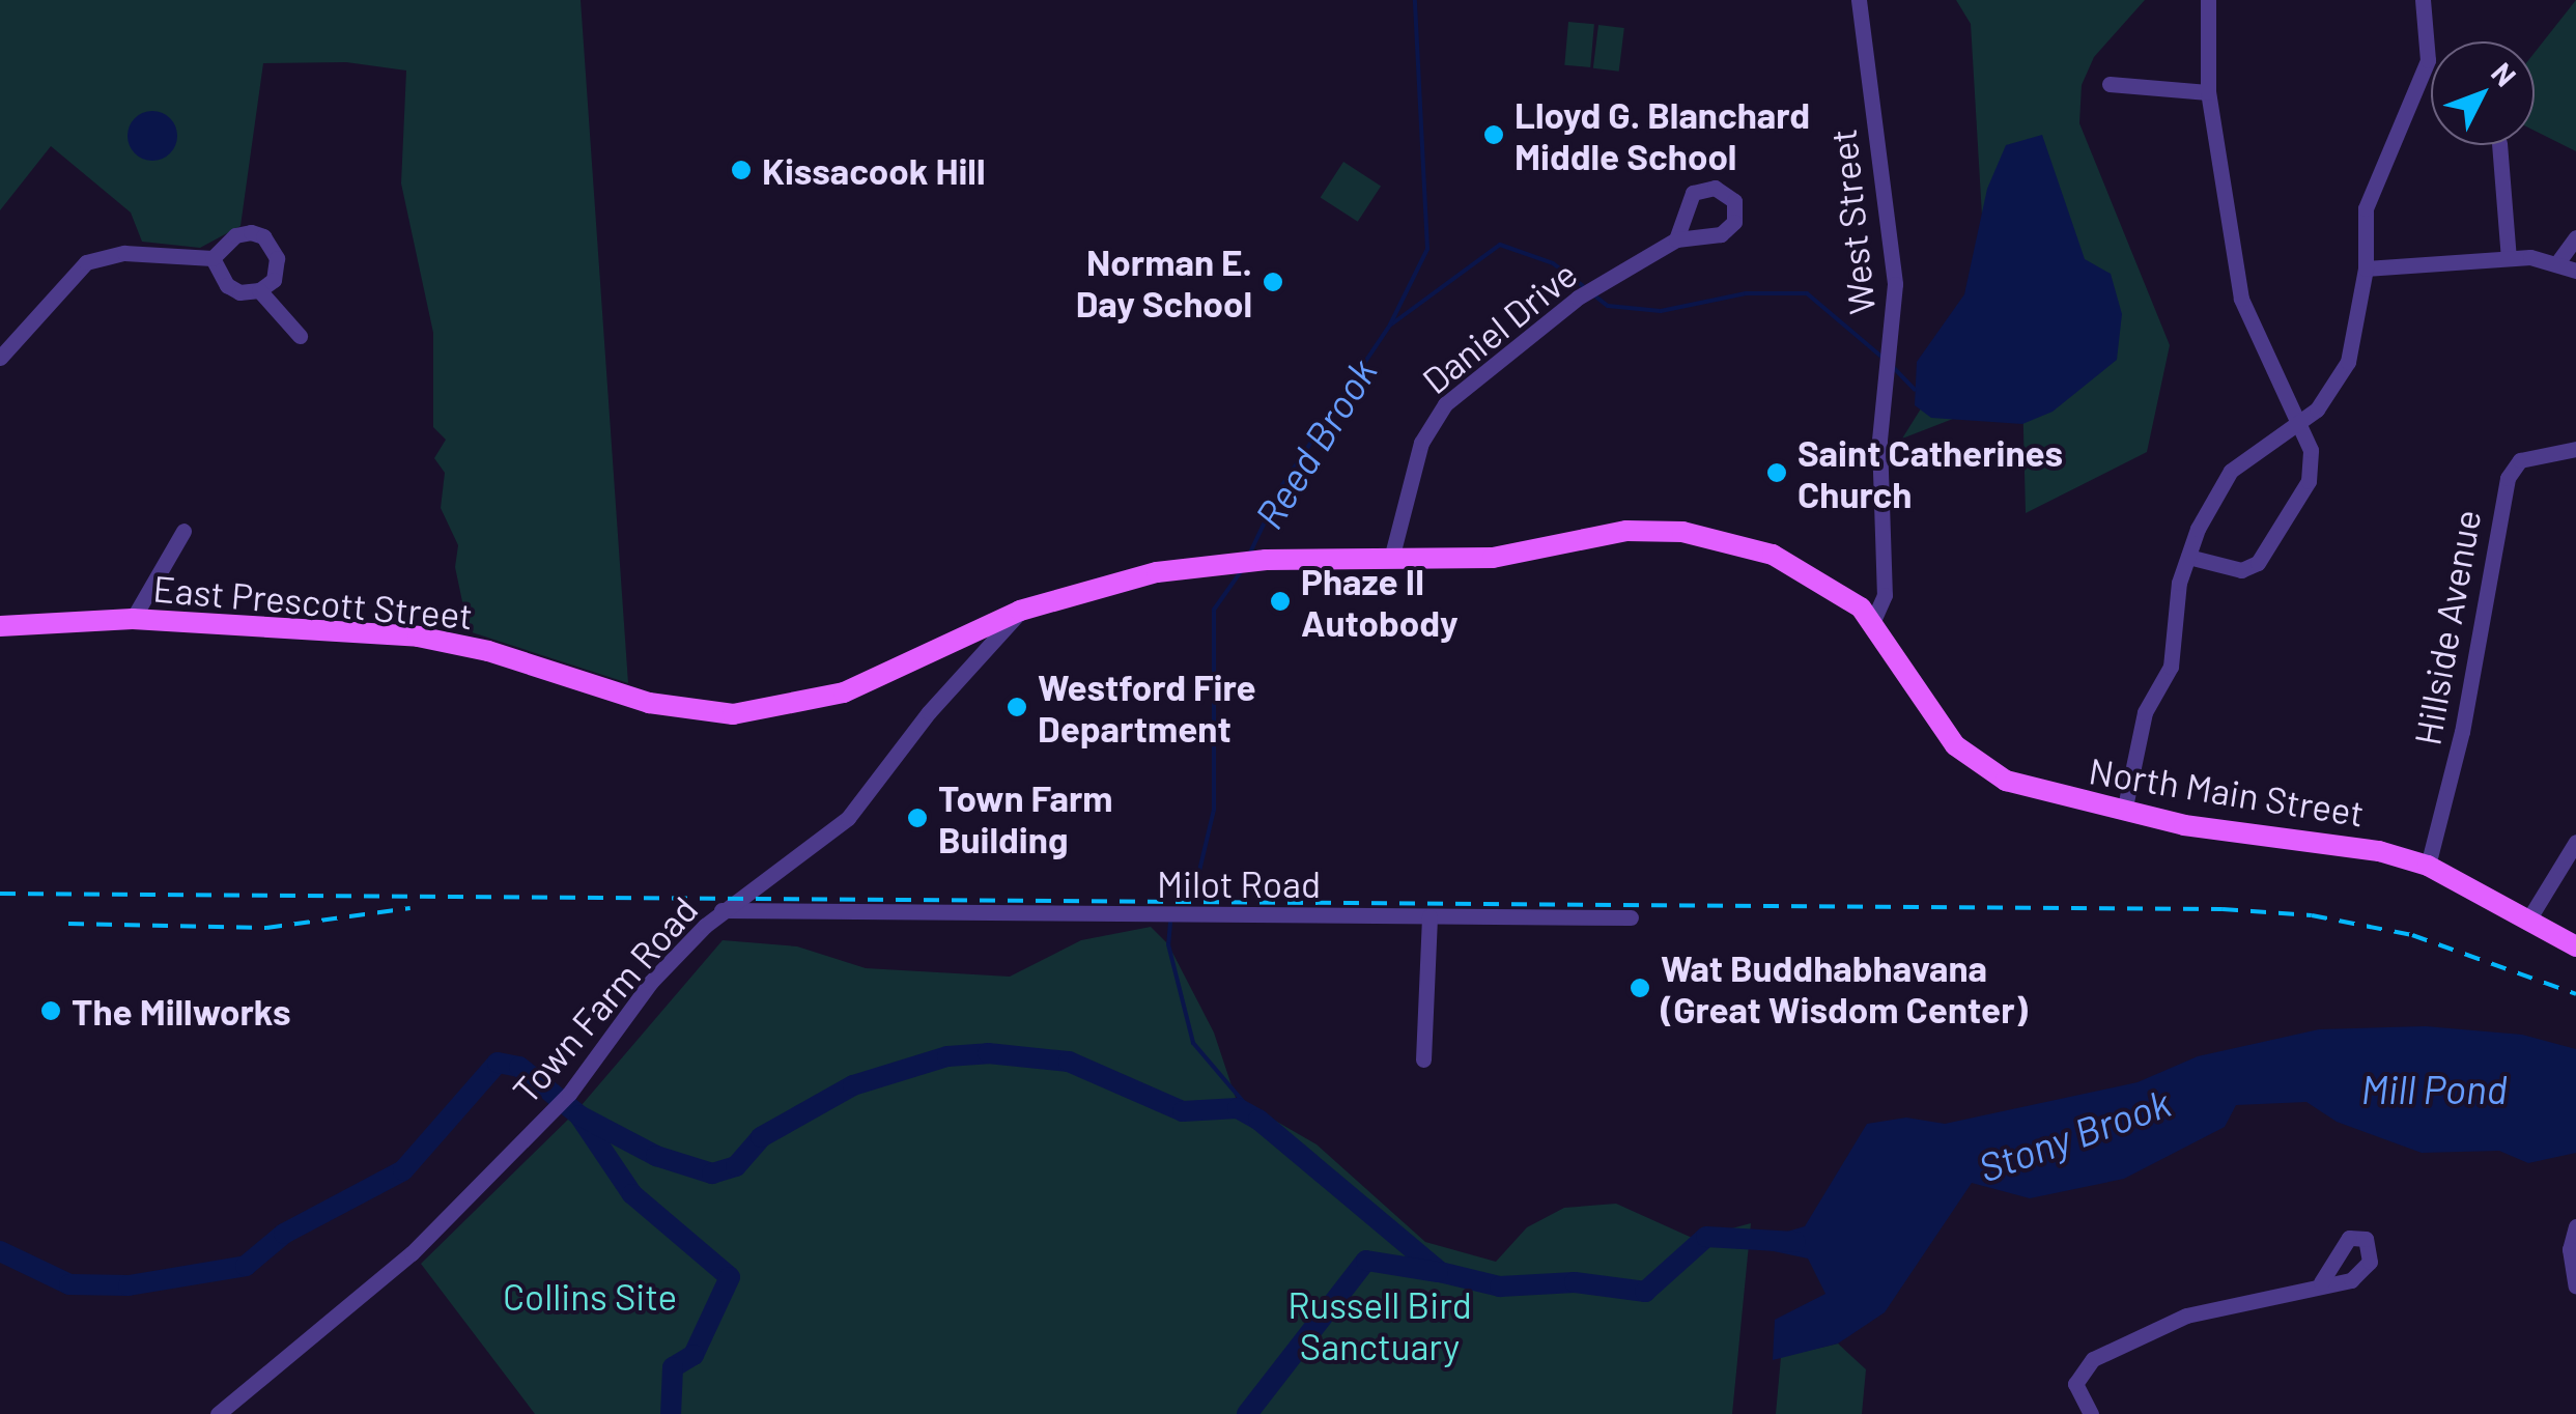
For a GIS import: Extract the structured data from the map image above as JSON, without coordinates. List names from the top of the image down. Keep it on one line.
{"streets":{"main road":["East Prescott Street","North Main Street"],"street":["West Street","Daniel Drive","Hillside Avenue","Milot Road","Town Farm Road"]},"crossings":[["West Street","North Main Street"],["Daniel Drive","East Prescott Street"],["Daniel Drive","North Main Street"],["East Prescott Street","North Main Street"],["East Prescott Street","Town Farm Road"],["Hillside Avenue","North Main Street"],["Milot Road","Town Farm Road"]],"water":["Reed Brook","Mill Pond","Stony Brook"],"parks":["Collins Site","Russell Bird Sanctuary"],"places":["Lloyd G. Blanchard Middle School","Kissacook Hill","Norman E. Day School","Saint Catherines Church","Phaze II Autobody","Westford Fire Department","Town Farm Building","Wat Buddhabhavana (Great Wisdom Center)","The Millworks"],"north":"top right"}
